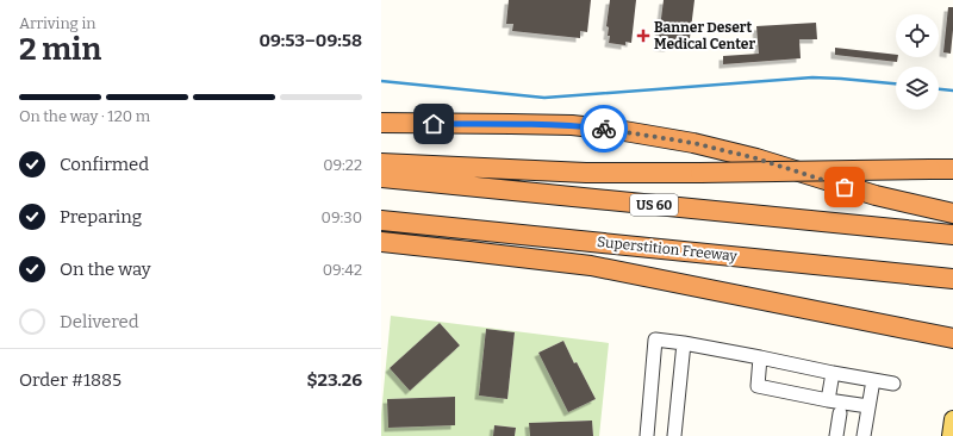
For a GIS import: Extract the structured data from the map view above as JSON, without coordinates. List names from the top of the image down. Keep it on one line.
{"streets":{"highway":["US 60","Superstition Freeway"]},"places":{"health":["Banner Desert Medical Center"]},"page":{"heading":["2 min","Arriving in","09:53–09:58"],"panel":["Order #1885","$23.26"],"bar":"On the way · 120 m","list":[["Confirmed","09:22"],["Preparing","09:30"],["On the way","09:42"],"Delivered"]}}
